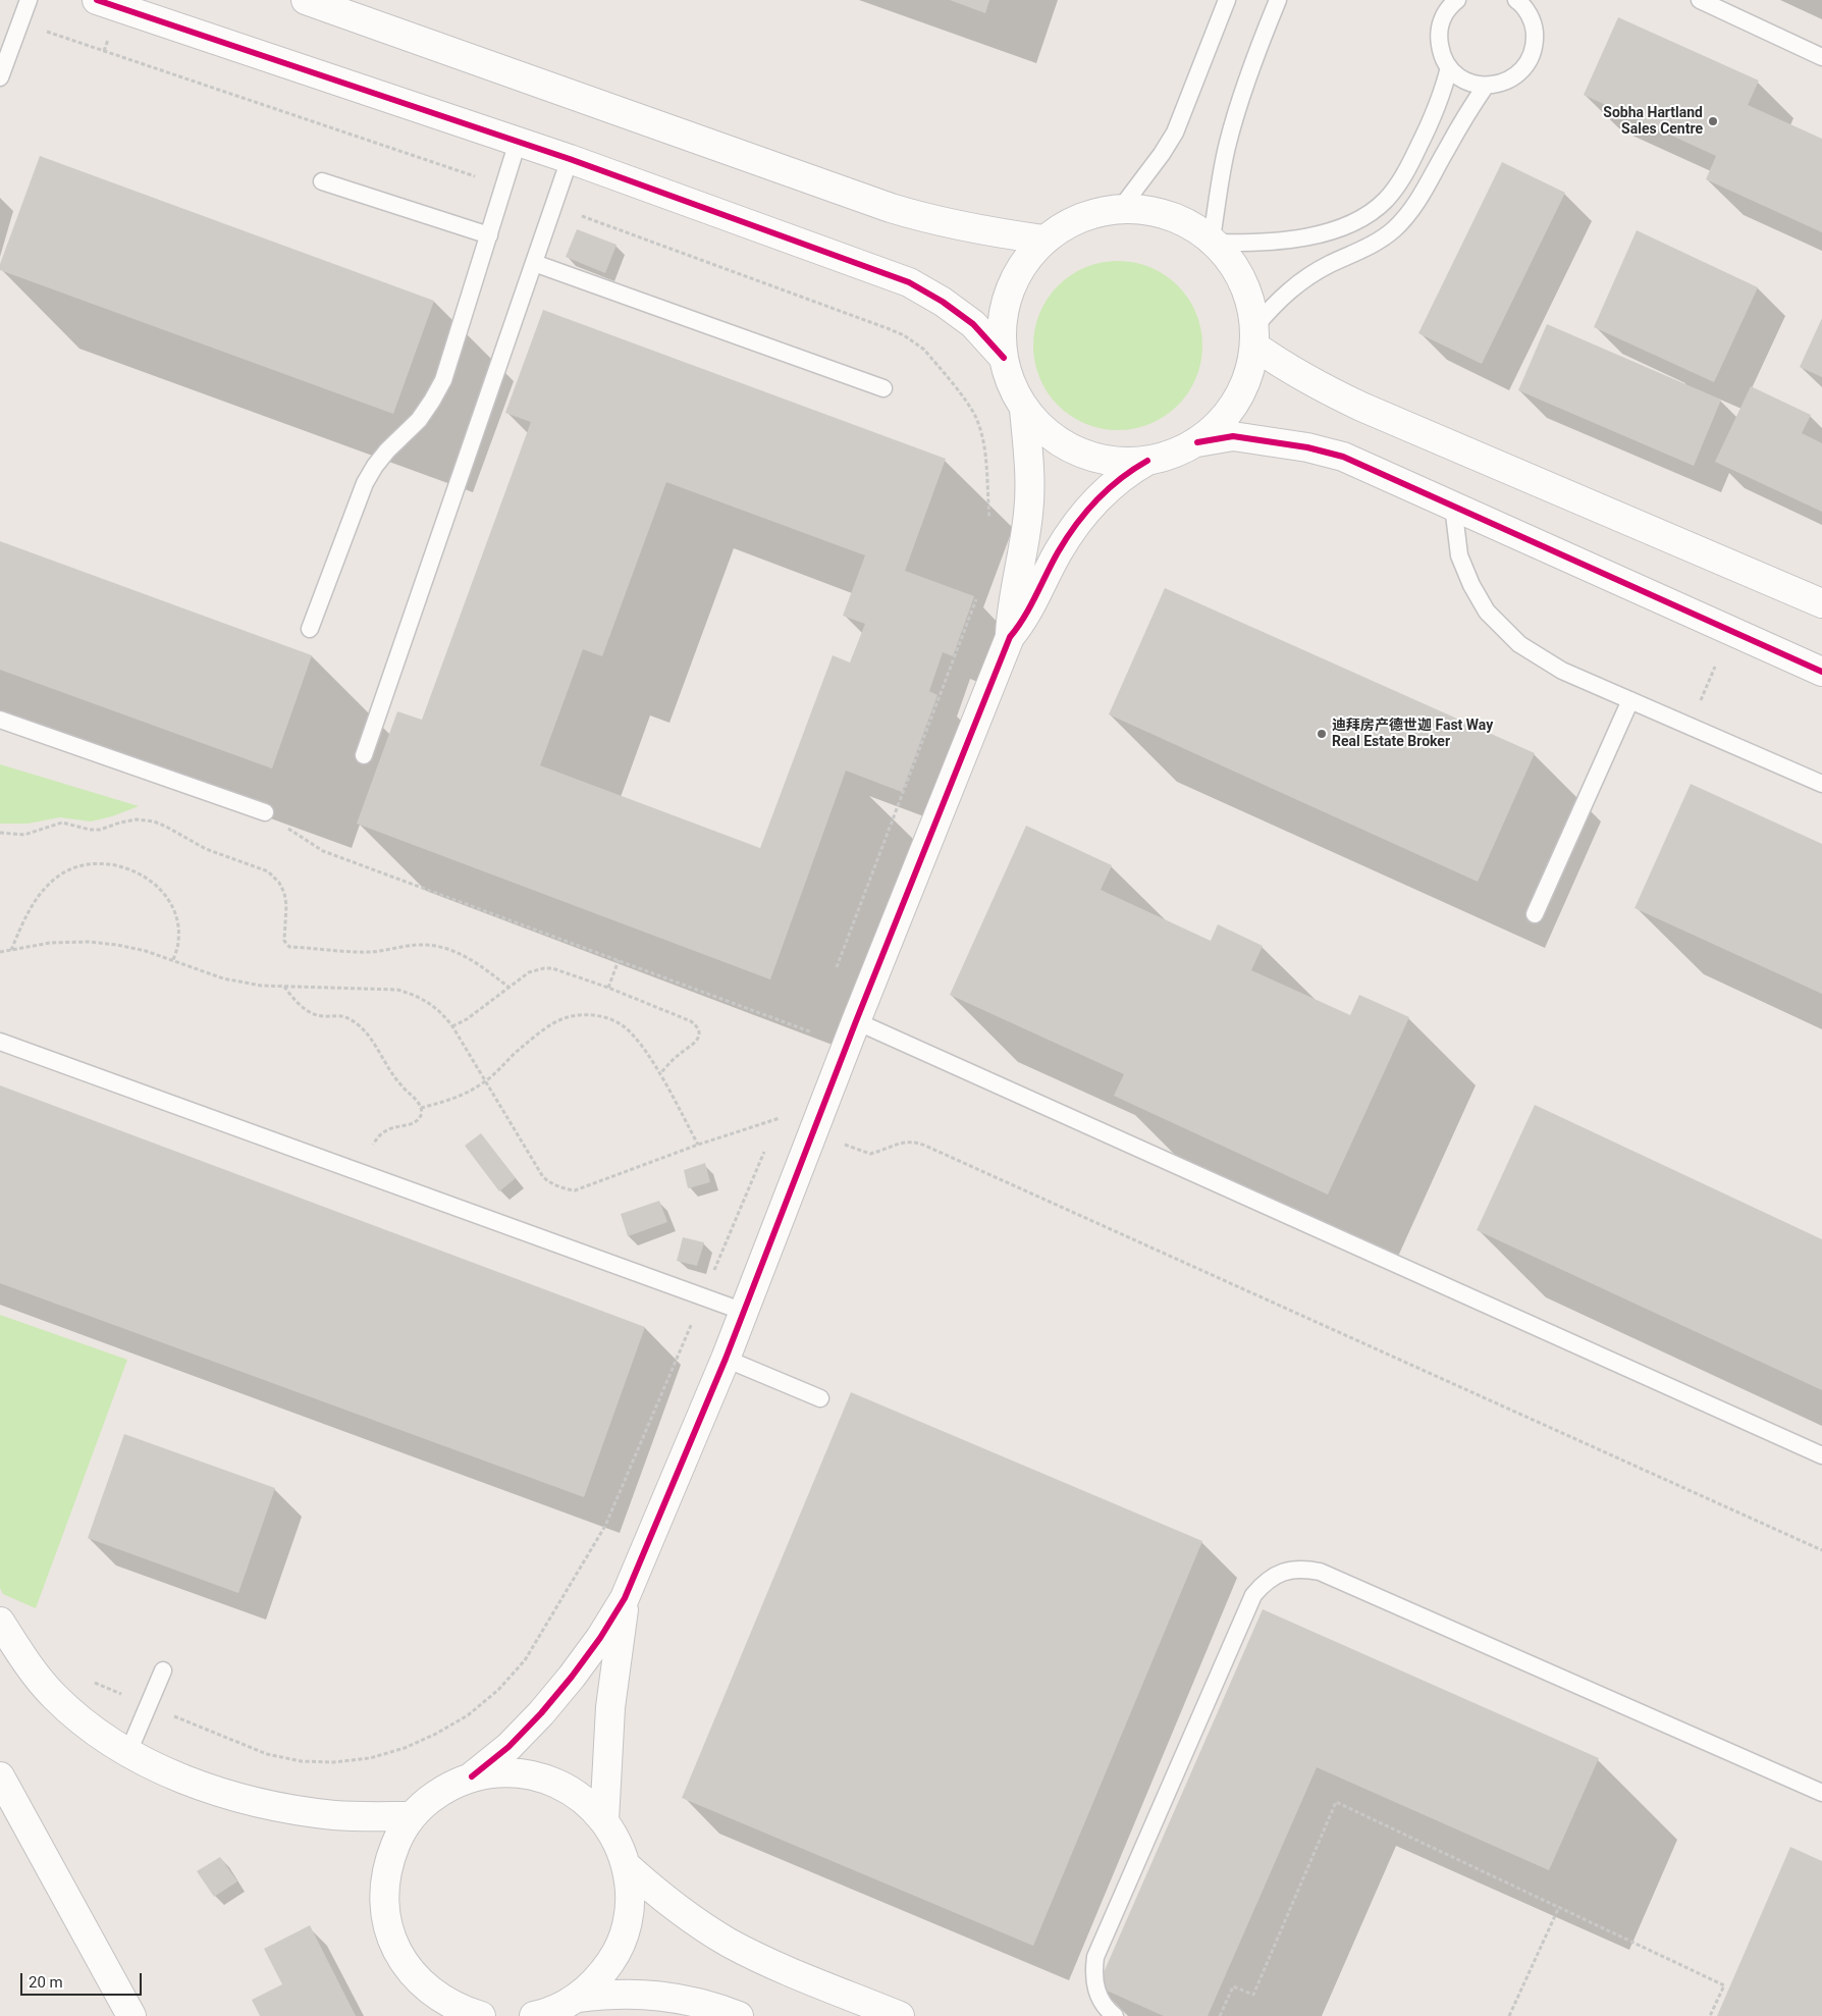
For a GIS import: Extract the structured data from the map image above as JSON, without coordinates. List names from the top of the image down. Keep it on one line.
{"places":["Sobha Hartland Sales Centre","迪拜房产德世迦 Fast Way Real Estate Broker"],"scale_bar":"20 m"}
